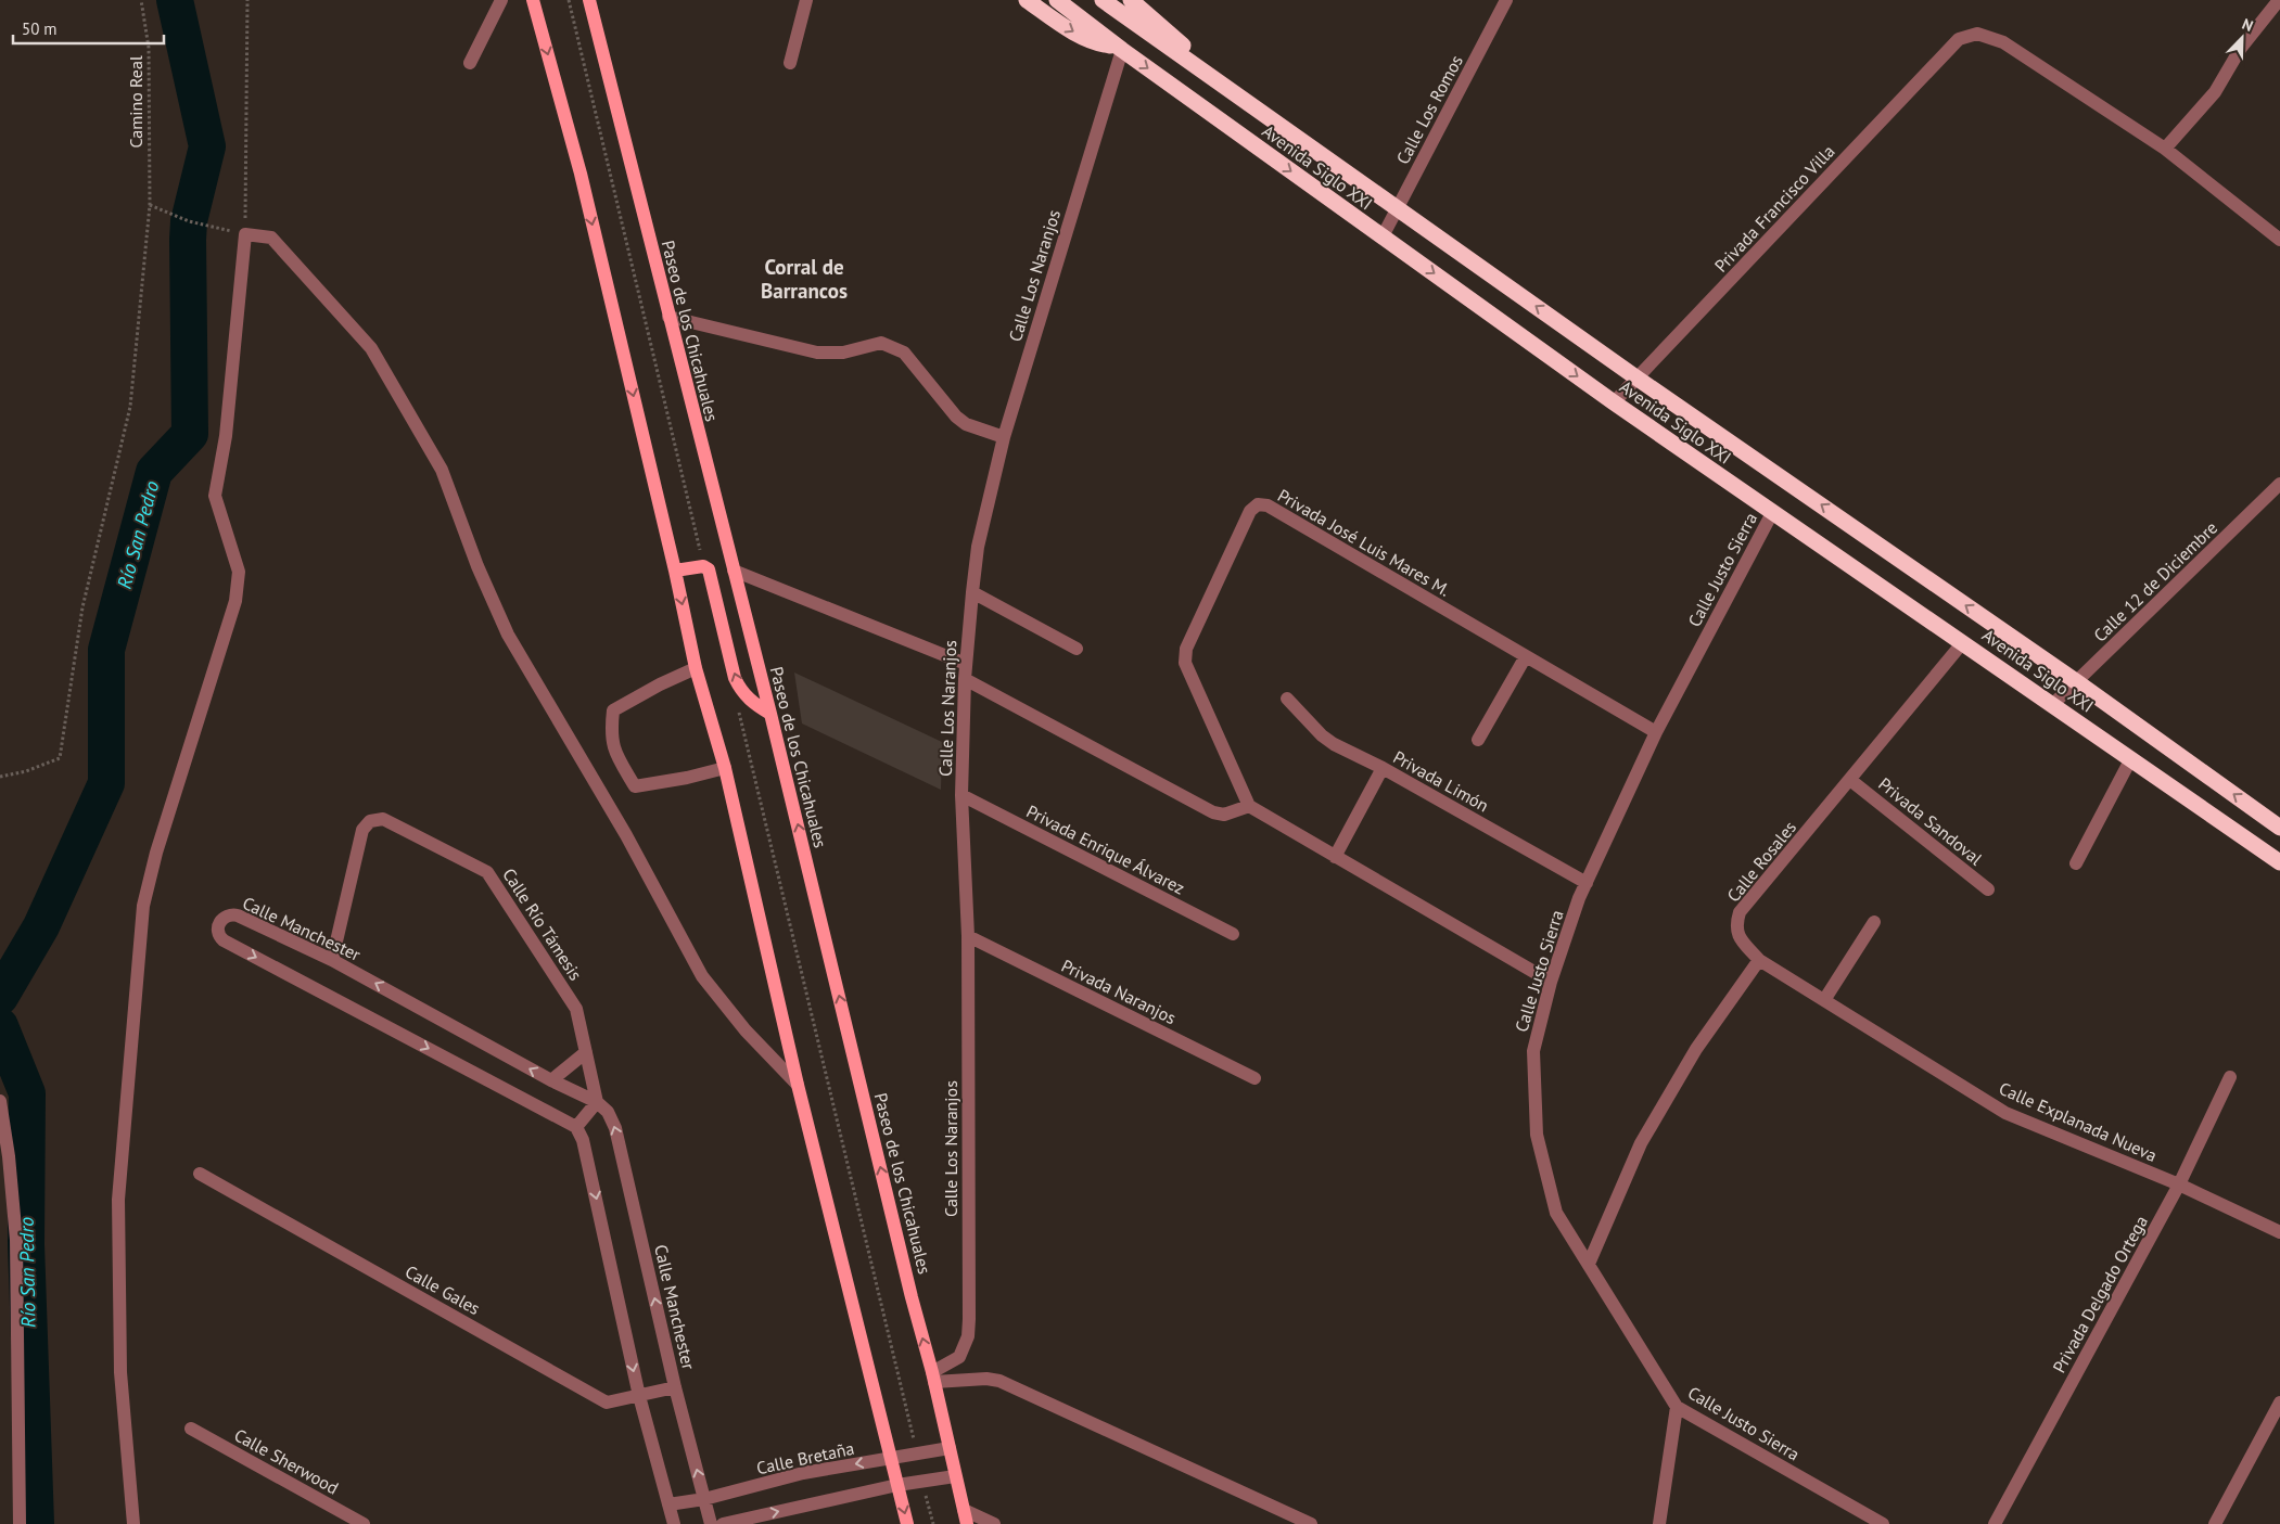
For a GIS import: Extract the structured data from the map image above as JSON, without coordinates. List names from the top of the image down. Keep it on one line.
{"streets":{"highway":["Avenida Siglo XXI"],"main road":["Paseo de los Chicahuales"],"street":["Calle Los Romos","Privada Francisco Villa","Calle Los Naranjos","Privada José Luis Mares M.","Calle Justo Sierra","Calle 12 de Diciembre","Privada Limón","Privada Sandoval","Privada Enrique Álvarez","Calle Rosales","Calle Río Támesis","Calle Manchester","Privada Naranjos","Calle Explanada Nueva","Calle Gales","Privada Delgado Ortega","Calle Bretaña","Calle Sherwood"],"path":["Camino Real"]},"crossings":[["Calle Los Romos","Avenida Siglo XXI"],["Avenida Siglo XXI","Privada Francisco Villa"],["Avenida Siglo XXI","Calle Los Naranjos"],["Avenida Siglo XXI","Calle Justo Sierra"],["Avenida Siglo XXI","Calle 12 de Diciembre"],["Avenida Siglo XXI","Calle Rosales"],["Calle Los Naranjos","Paseo de los Chicahuales"],["Calle Los Naranjos","Privada Enrique Álvarez"],["Calle Los Naranjos","Privada Naranjos"],["Paseo de los Chicahuales","Calle Bretaña"],["Privada José Luis Mares M.","Calle Justo Sierra"],["Calle Justo Sierra","Privada Limón"],["Privada Sandoval","Calle Rosales"],["Calle Rosales","Calle Explanada Nueva"],["Calle Río Támesis","Calle Manchester"],["Calle Manchester","Calle Gales"],["Calle Manchester","Calle Bretaña"],["Calle Explanada Nueva","Privada Delgado Ortega"]],"districts":["Corral de Barrancos"],"water":["Río San Pedro"],"scale_bar":"50 m","north":"top right"}
